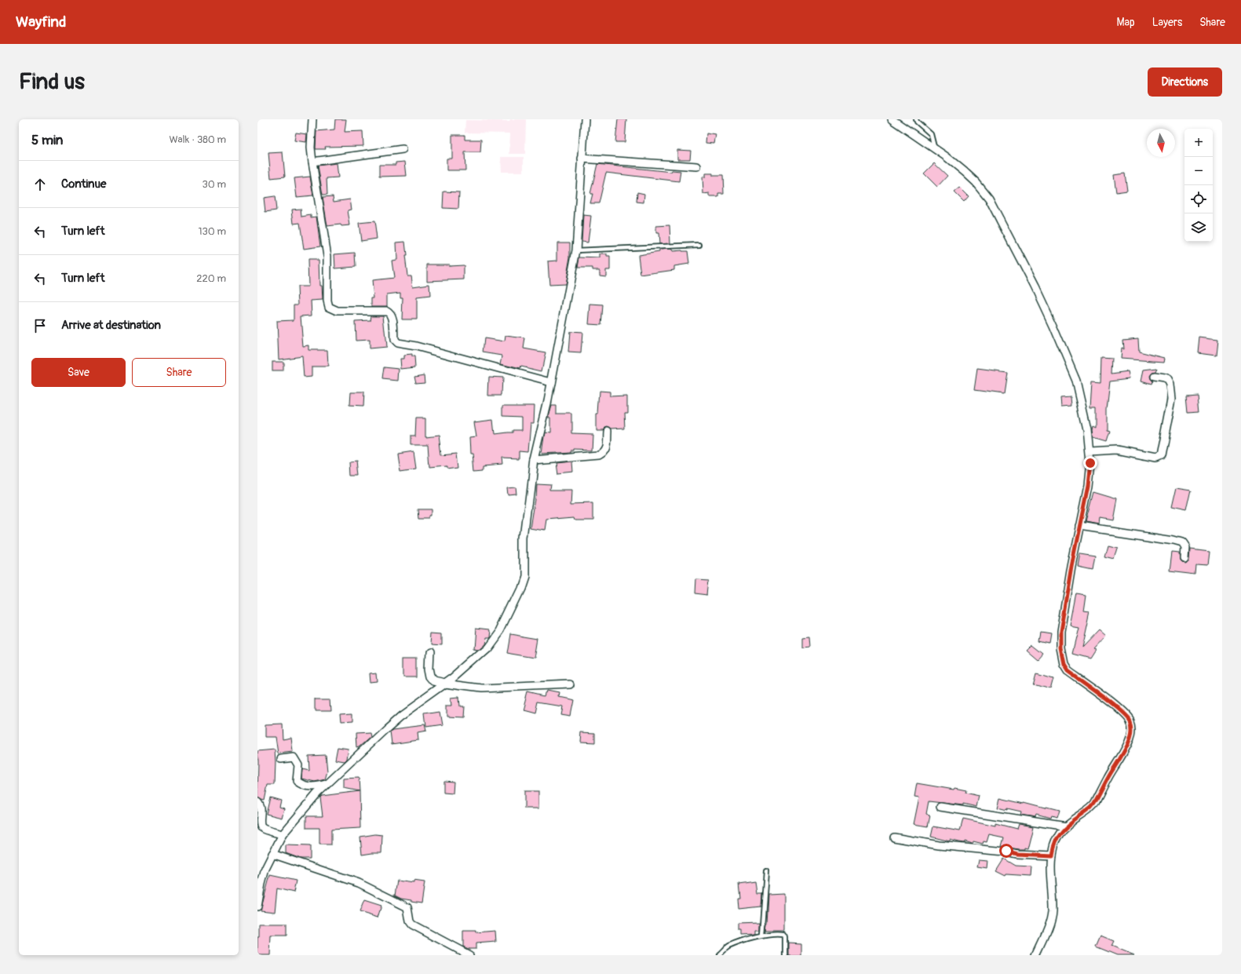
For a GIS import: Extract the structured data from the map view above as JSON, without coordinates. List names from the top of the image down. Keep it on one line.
{"north":"bottom","page":{"header":"Wayfind","nav":["Map","Layers","Share"],"buttons":["Directions",["Save","Share"]],"title":"Find us","heading":["5 min","Walk · 380 m"],"map_buttons":["+","−"],"list":[["Continue","30 m"],["Turn left","130 m"],["Turn left","220 m"],"Arrive at destination"]}}
